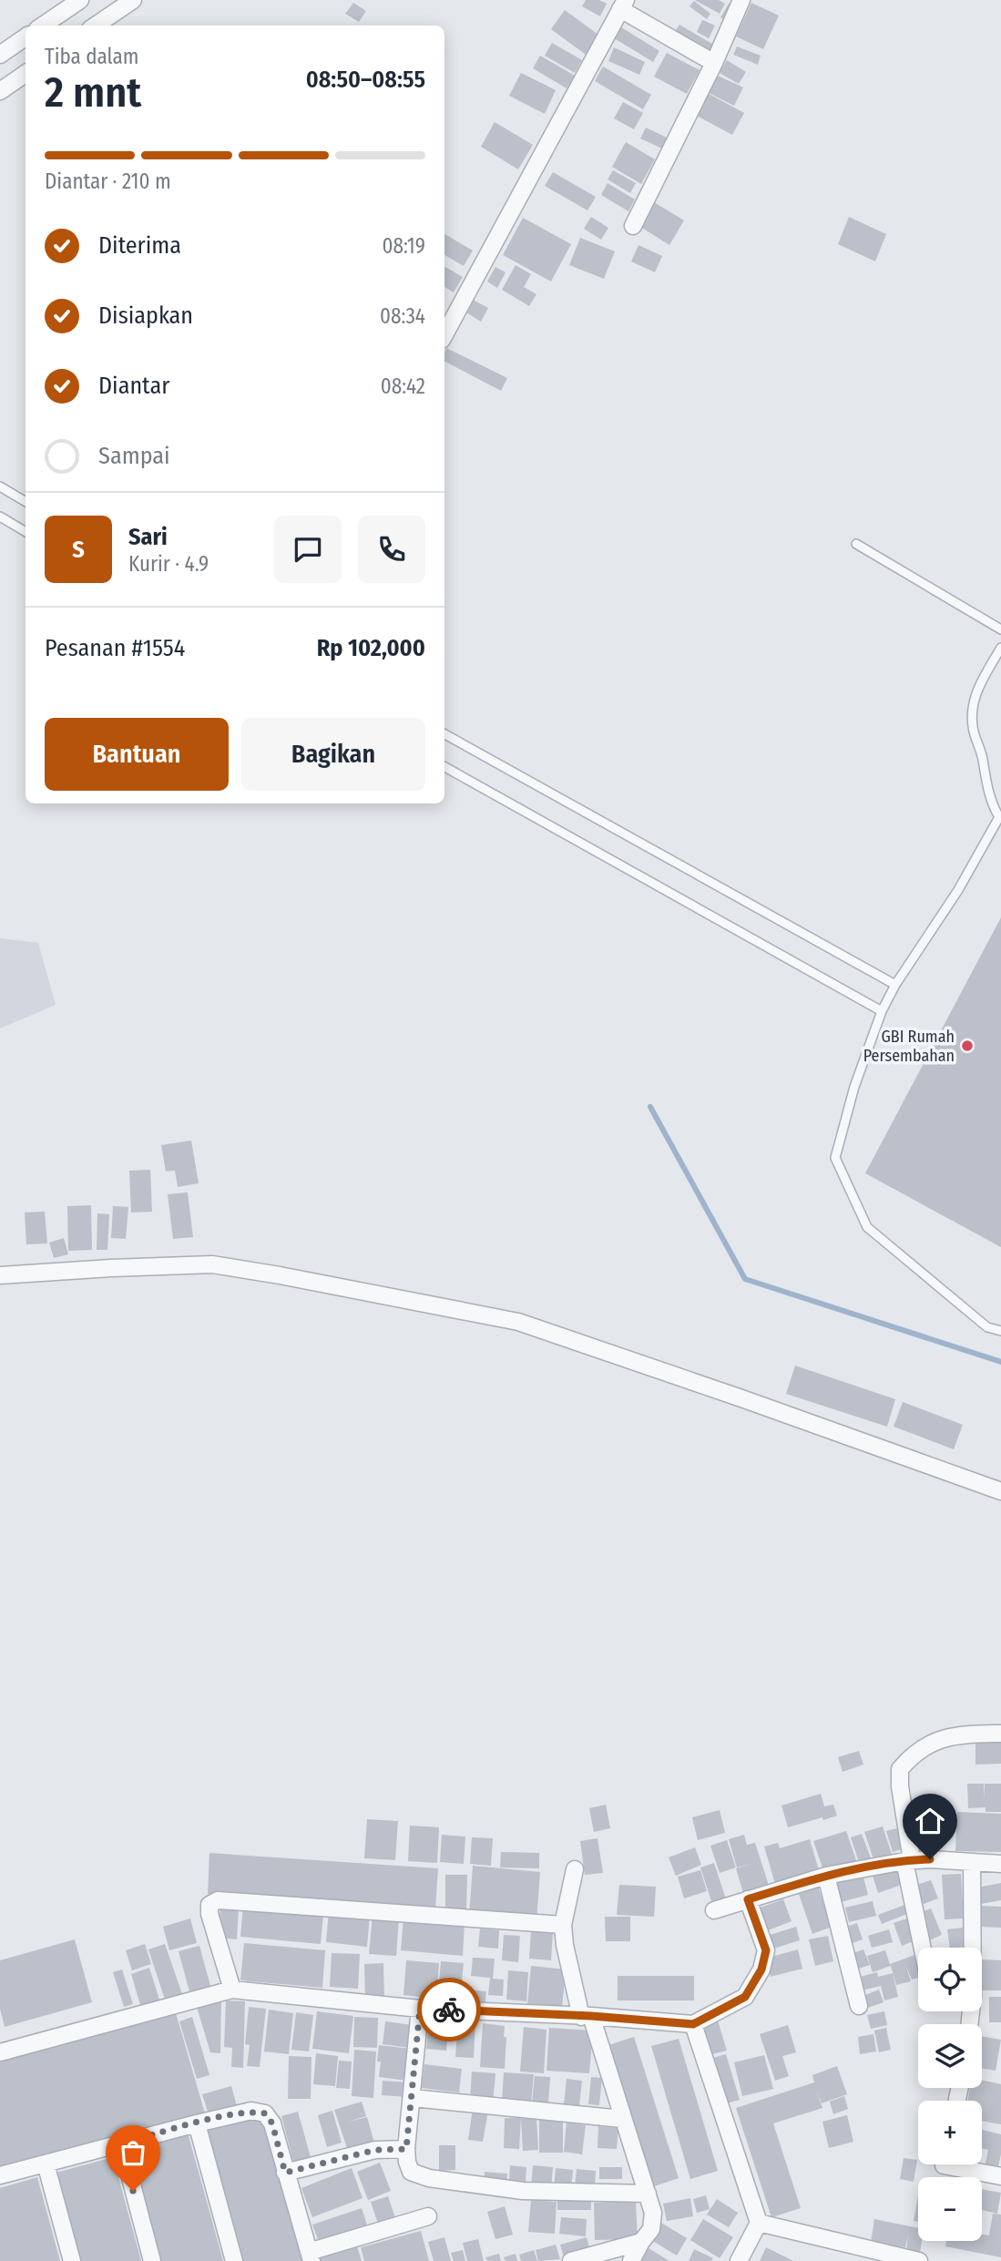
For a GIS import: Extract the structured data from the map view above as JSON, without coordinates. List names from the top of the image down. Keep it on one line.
{"places":["GBI Rumah Persembahan"],"page":{"heading":["2 mnt","Tiba dalam","08:50–08:55"],"panel":["Sari","Kurir · 4.9","Pesanan #1554","Rp 102,000"],"bar":"Diantar · 210 m","list":[["Diterima","08:19"],["Disiapkan","08:34"],["Diantar","08:42"],"Sampai"],"round":"S","buttons":["Bantuan","Bagikan"],"map_buttons":["+","−"]}}
